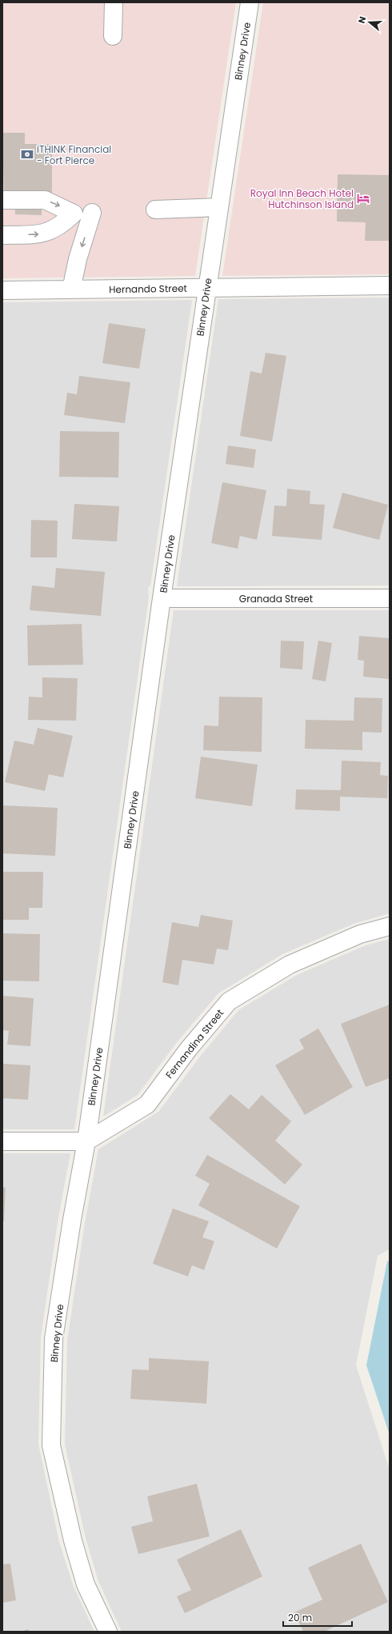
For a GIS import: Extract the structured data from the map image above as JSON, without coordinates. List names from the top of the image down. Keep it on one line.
{"streets":{"street":["Binney Drive","Hernando Street","Granada Street","Fernandina Street"]},"crossings":[["Binney Drive","Hernando Street"],["Binney Drive","Granada Street"],["Binney Drive","Fernandina Street"]],"places":{"bank":["iTHINK Financial - Fort Pierce"],"hotel":["Royal Inn Beach Hotel Hutchinson Island"]},"scale_bar":"20 m","north":"left"}
